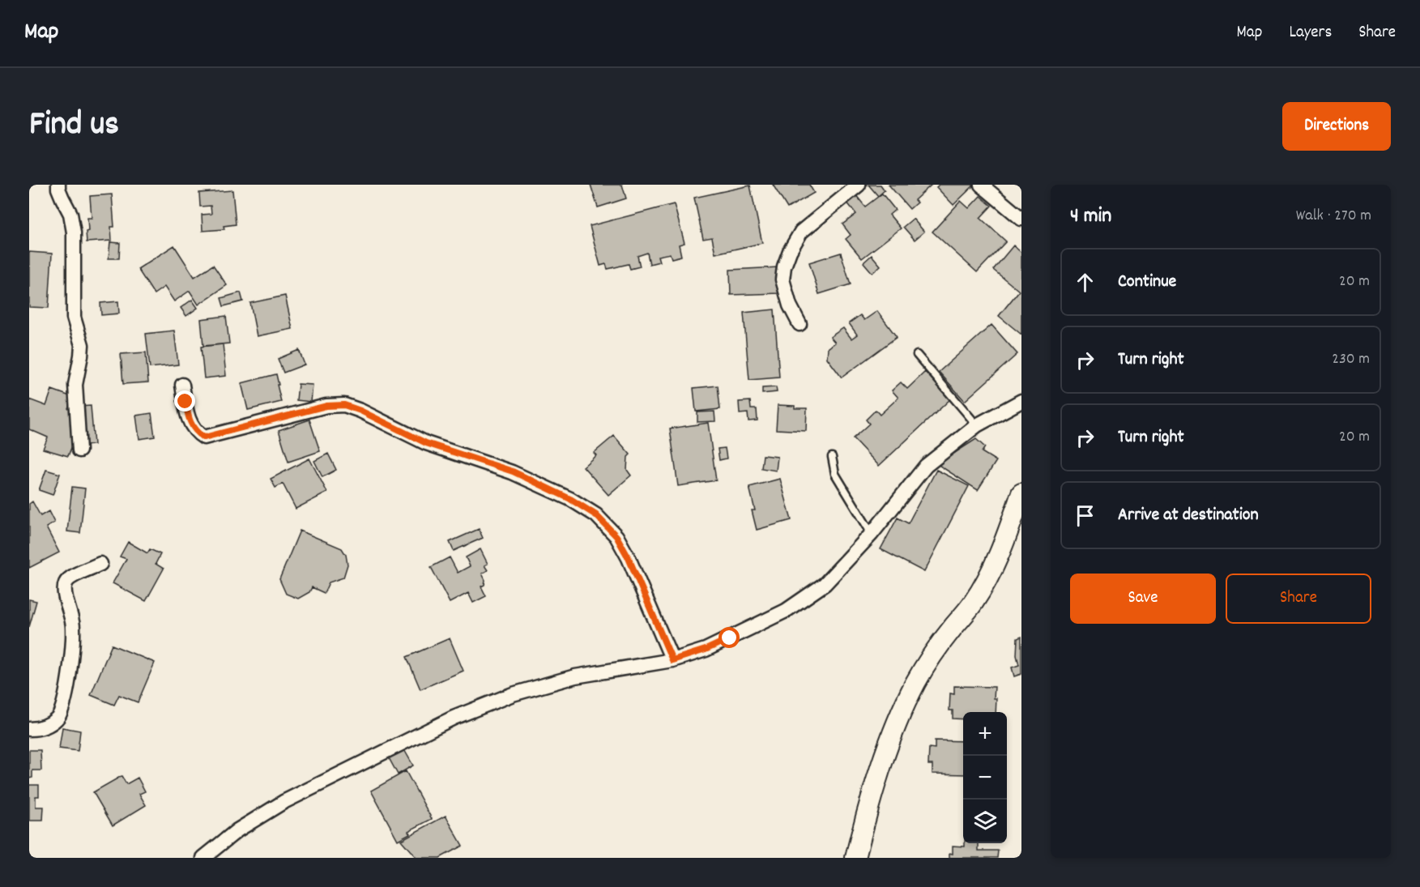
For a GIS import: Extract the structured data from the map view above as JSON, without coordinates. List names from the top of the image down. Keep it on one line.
{"page":{"header":"Map","nav":["Map","Layers","Share"],"title":"Find us","buttons":["Directions",["Save","Share"]],"heading":["4 min","Walk · 270 m"],"list":[["Continue","20 m"],["Turn right","230 m"],["Turn right","20 m"],"Arrive at destination"],"map_buttons":["+","−"]}}
